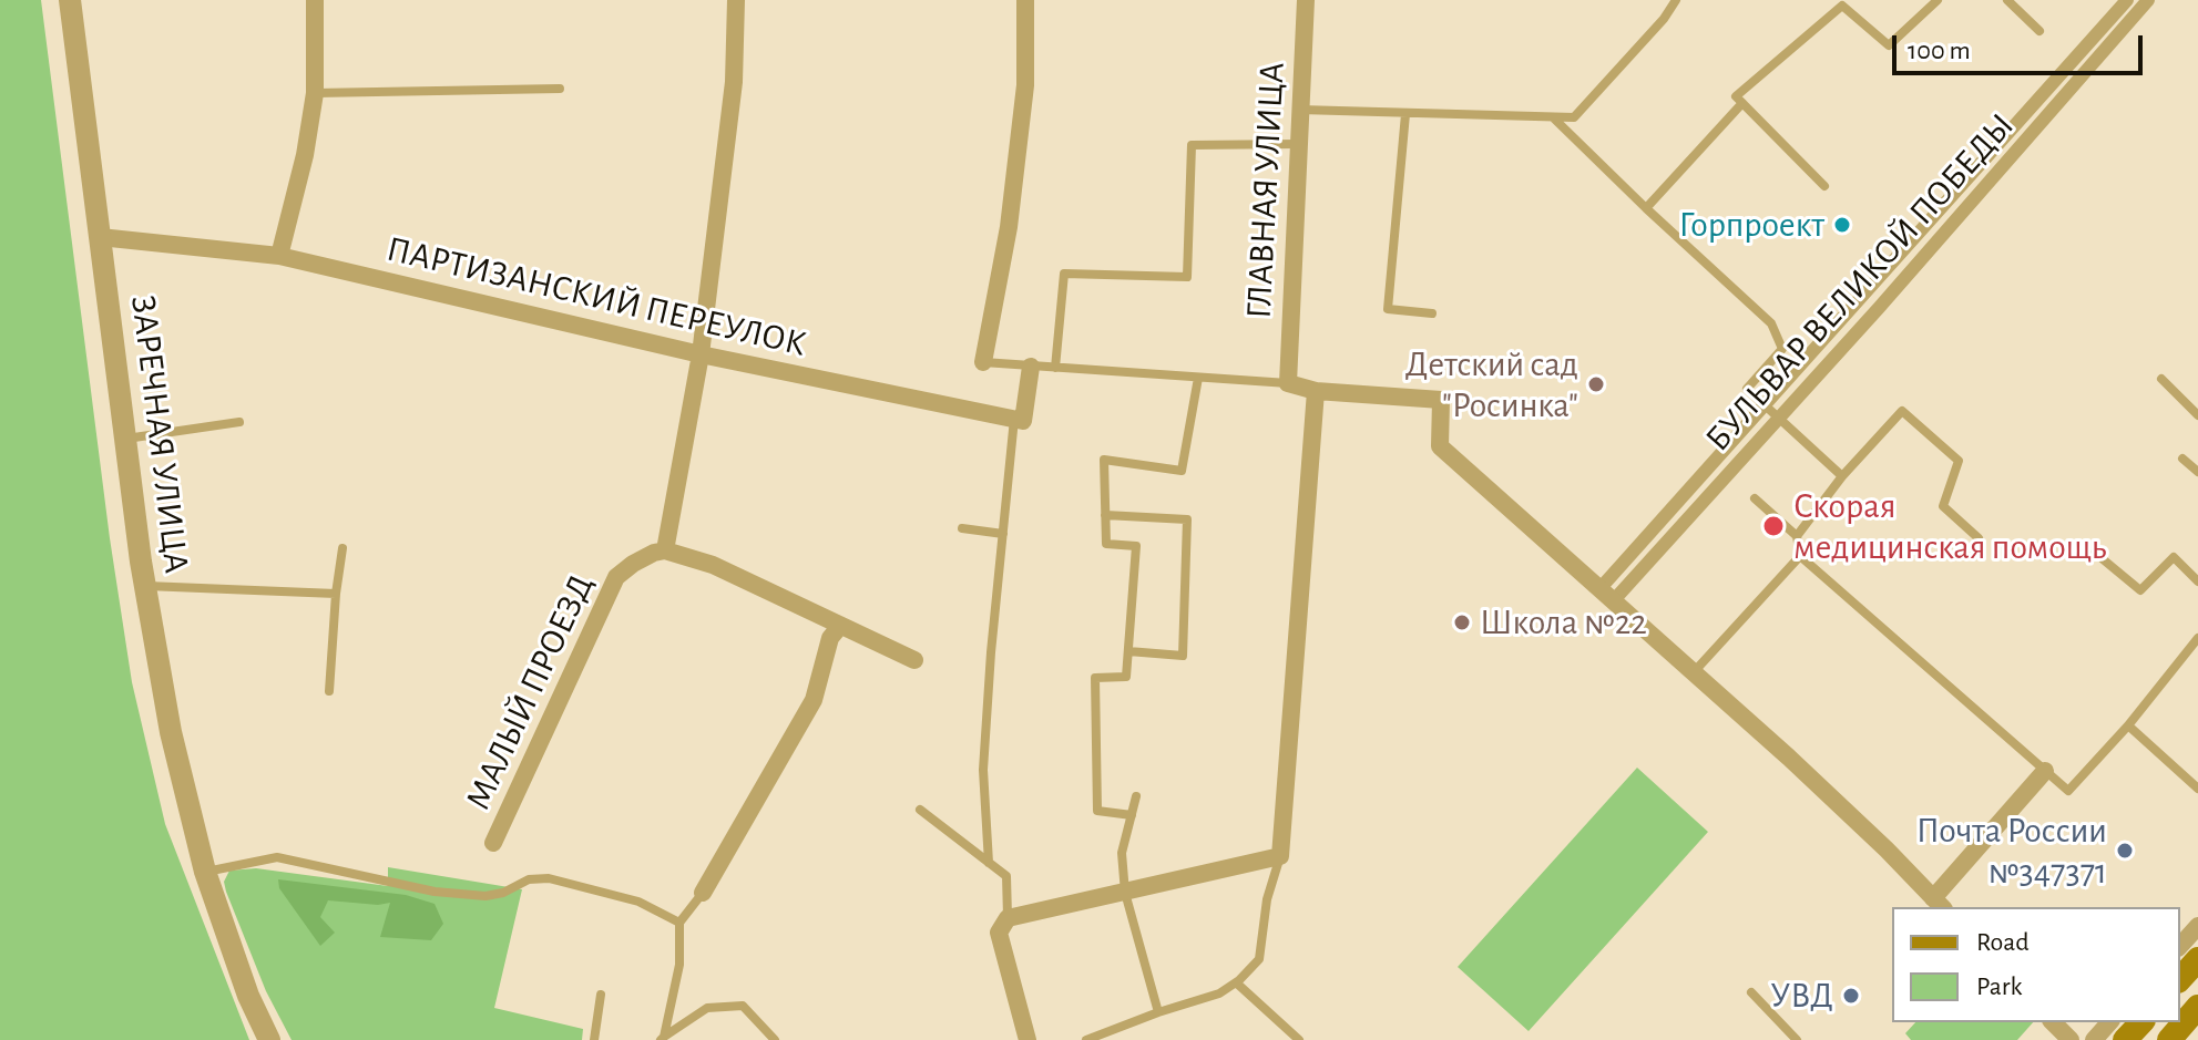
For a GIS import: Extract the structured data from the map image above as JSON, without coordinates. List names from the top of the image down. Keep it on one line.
{"streets":{"street":["ГЛАВНАЯ УЛИЦА","БУЛЬВАР ВЕЛИКОЙ ПОБЕДЫ","ПАРТИЗАНСКИЙ ПЕРЕУЛОК","ЗАРЕЧНАЯ УЛИЦА","МАЛЫЙ ПРОЕЗД"]},"crossings":[["ПАРТИЗАНСКИЙ ПЕРЕУЛОК","ЗАРЕЧНАЯ УЛИЦА"]],"places":["Горпроект","Детский сад \"Росинка\"","Скорая медицинская помощь","Школа №22","Почта России №347371","УВД"],"legend":["Road","Park"],"scale_bar":"100 m"}
